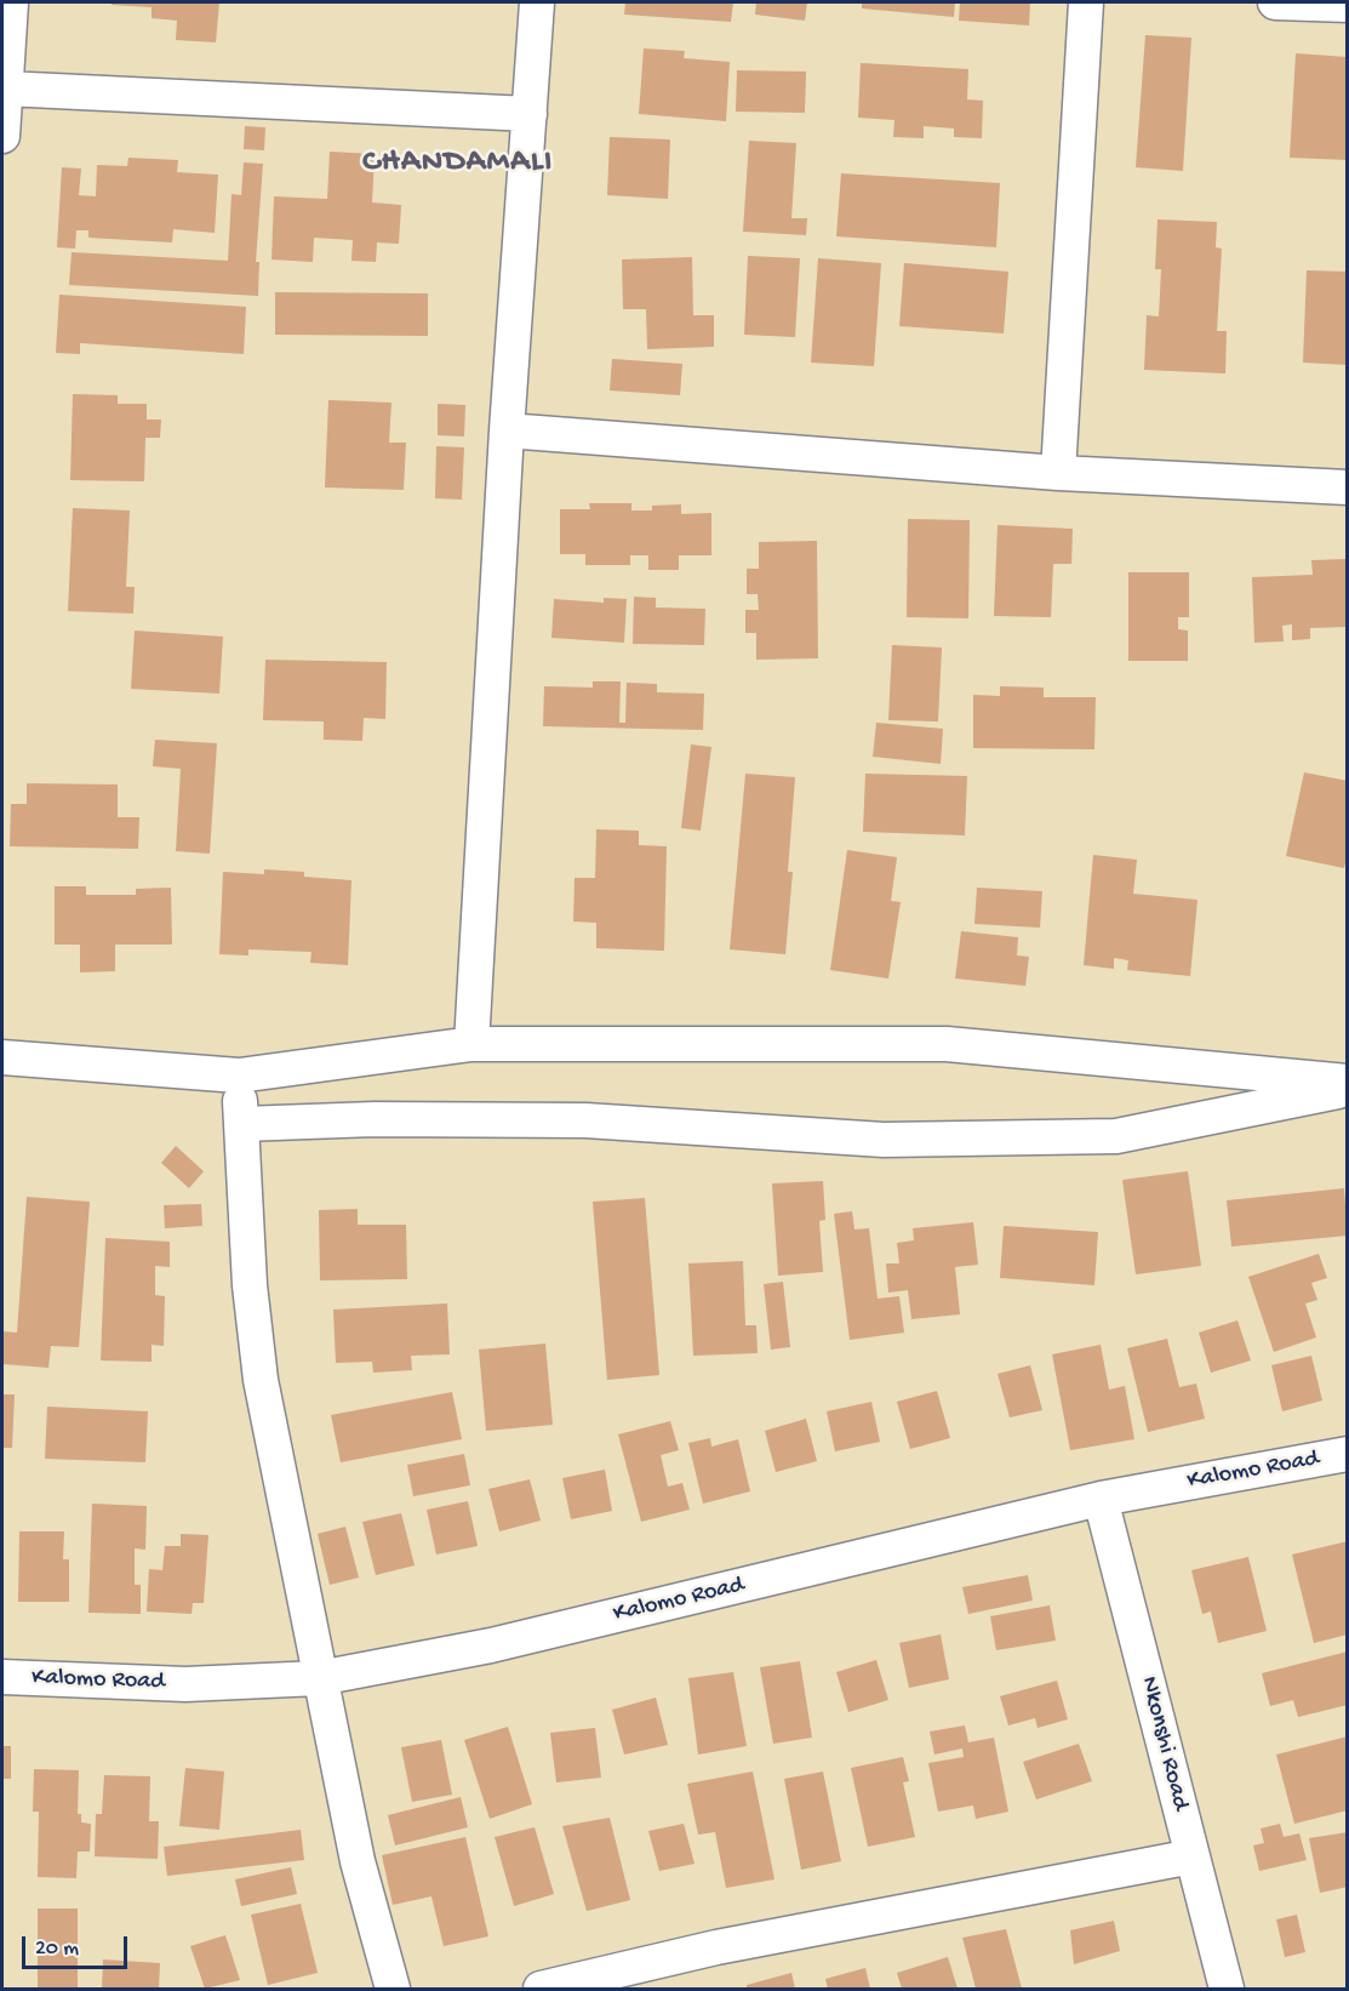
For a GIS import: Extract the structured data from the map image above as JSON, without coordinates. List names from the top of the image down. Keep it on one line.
{"streets":{"street":["Kalomo Road","Nkonshi Road"]},"crossings":[["Kalomo Road","Nkonshi Road"]],"districts":["CHANDAMALI"],"scale_bar":"20 m"}
